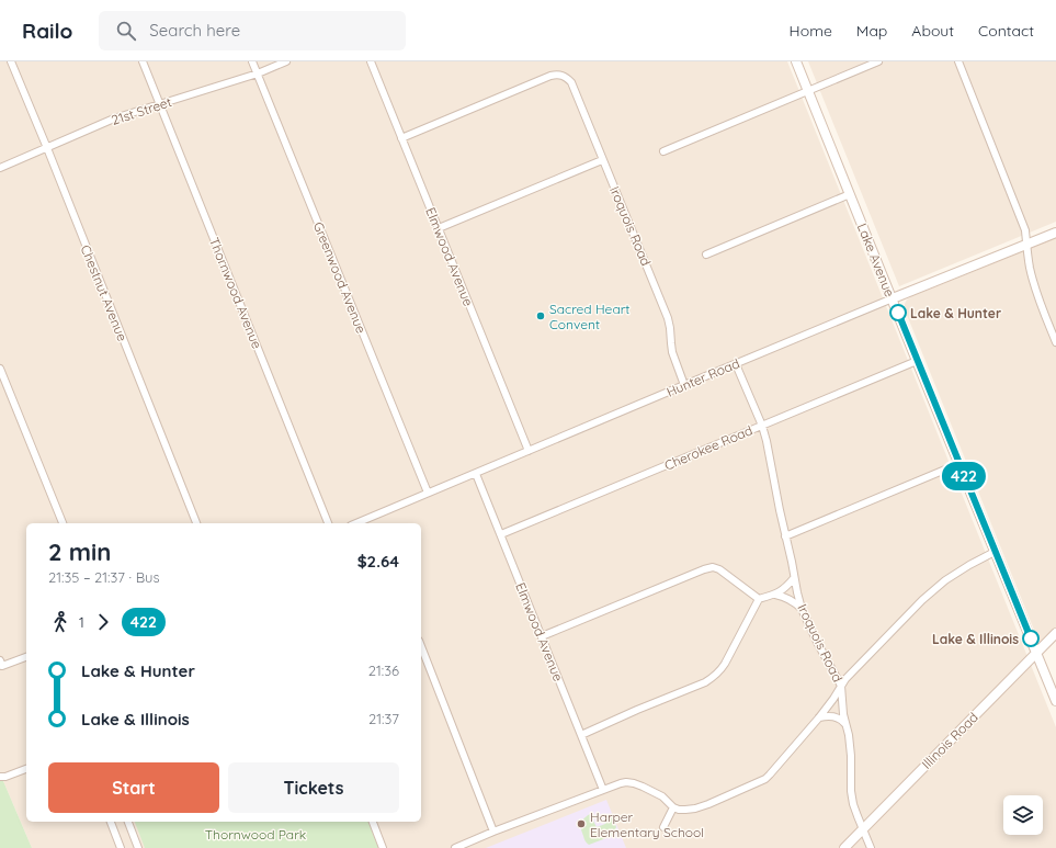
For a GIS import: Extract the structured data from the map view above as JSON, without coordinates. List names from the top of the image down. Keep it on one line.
{"streets":{"main road":["Lake Avenue","Hunter Road","Illinois Road"],"street":["21st Street","Iroquois Road","Elmwood Avenue","Greenwood Avenue","Chestnut Avenue","Thornwood Avenue","Cherokee Road"]},"crossings":[["21st Street","Greenwood Avenue"],["21st Street","Chestnut Avenue"],["21st Street","Thornwood Avenue"],["Iroquois Road","Elmwood Avenue"],["Iroquois Road","Hunter Road"],["Iroquois Road","Cherokee Road"],["Iroquois Road","Illinois Road"],["Elmwood Avenue","Hunter Road"],["Elmwood Avenue","Cherokee Road"],["Lake Avenue","Hunter Road"],["Lake Avenue","Cherokee Road"],["Lake Avenue","Illinois Road"],["Greenwood Avenue","Hunter Road"]],"parks":["Thornwood Park"],"places":["Lake & Hunter","Sacred Heart Convent","Lake & Illinois","Harper Elementary School"],"lines":["bus line 422"],"page":{"header":"Railo","search":"Search here","nav":["Home","Map","About","Contact"],"on_map":"422","heading":["2 min","21:35 – 21:37 · Bus","$2.64"],"legs":["1","422"],"list":[{"name":"Lake & Hunter","value":"21:36"},{"name":"Lake & Illinois","value":"21:37"}],"buttons":["Start","Tickets"]}}
